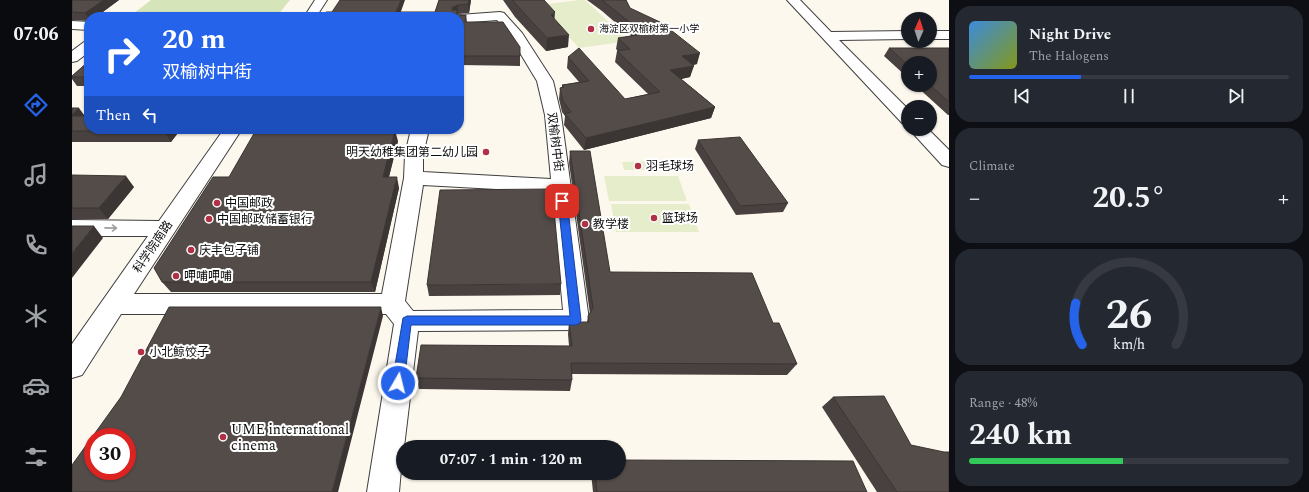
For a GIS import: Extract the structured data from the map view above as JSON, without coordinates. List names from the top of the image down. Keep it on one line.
{"streets":{"street":["双榆树中街","科学院南路"]},"places":["海淀区双榆树第一小学","明天幼稚集团第二幼儿园","羽毛球场","中国邮政","篮球场","中国邮政储蓄银行","教学楼","庆丰包子铺","呷哺呷哺","小北鲸饺子","UME international cinema"],"north":"top","page":{"tabs":"07:06","map_buttons":["+","−"],"turn":["20 m","双榆树中街"],"song":["Night Drive","The Halogens"],"then":"Then","tile":["Climate",["Range · 48%","240 km"]],"heat":["−","20.5°","+"],"limit":"30","trip":"07:07 · 1 min · 120 m","gauge":["26","km/h"]}}
